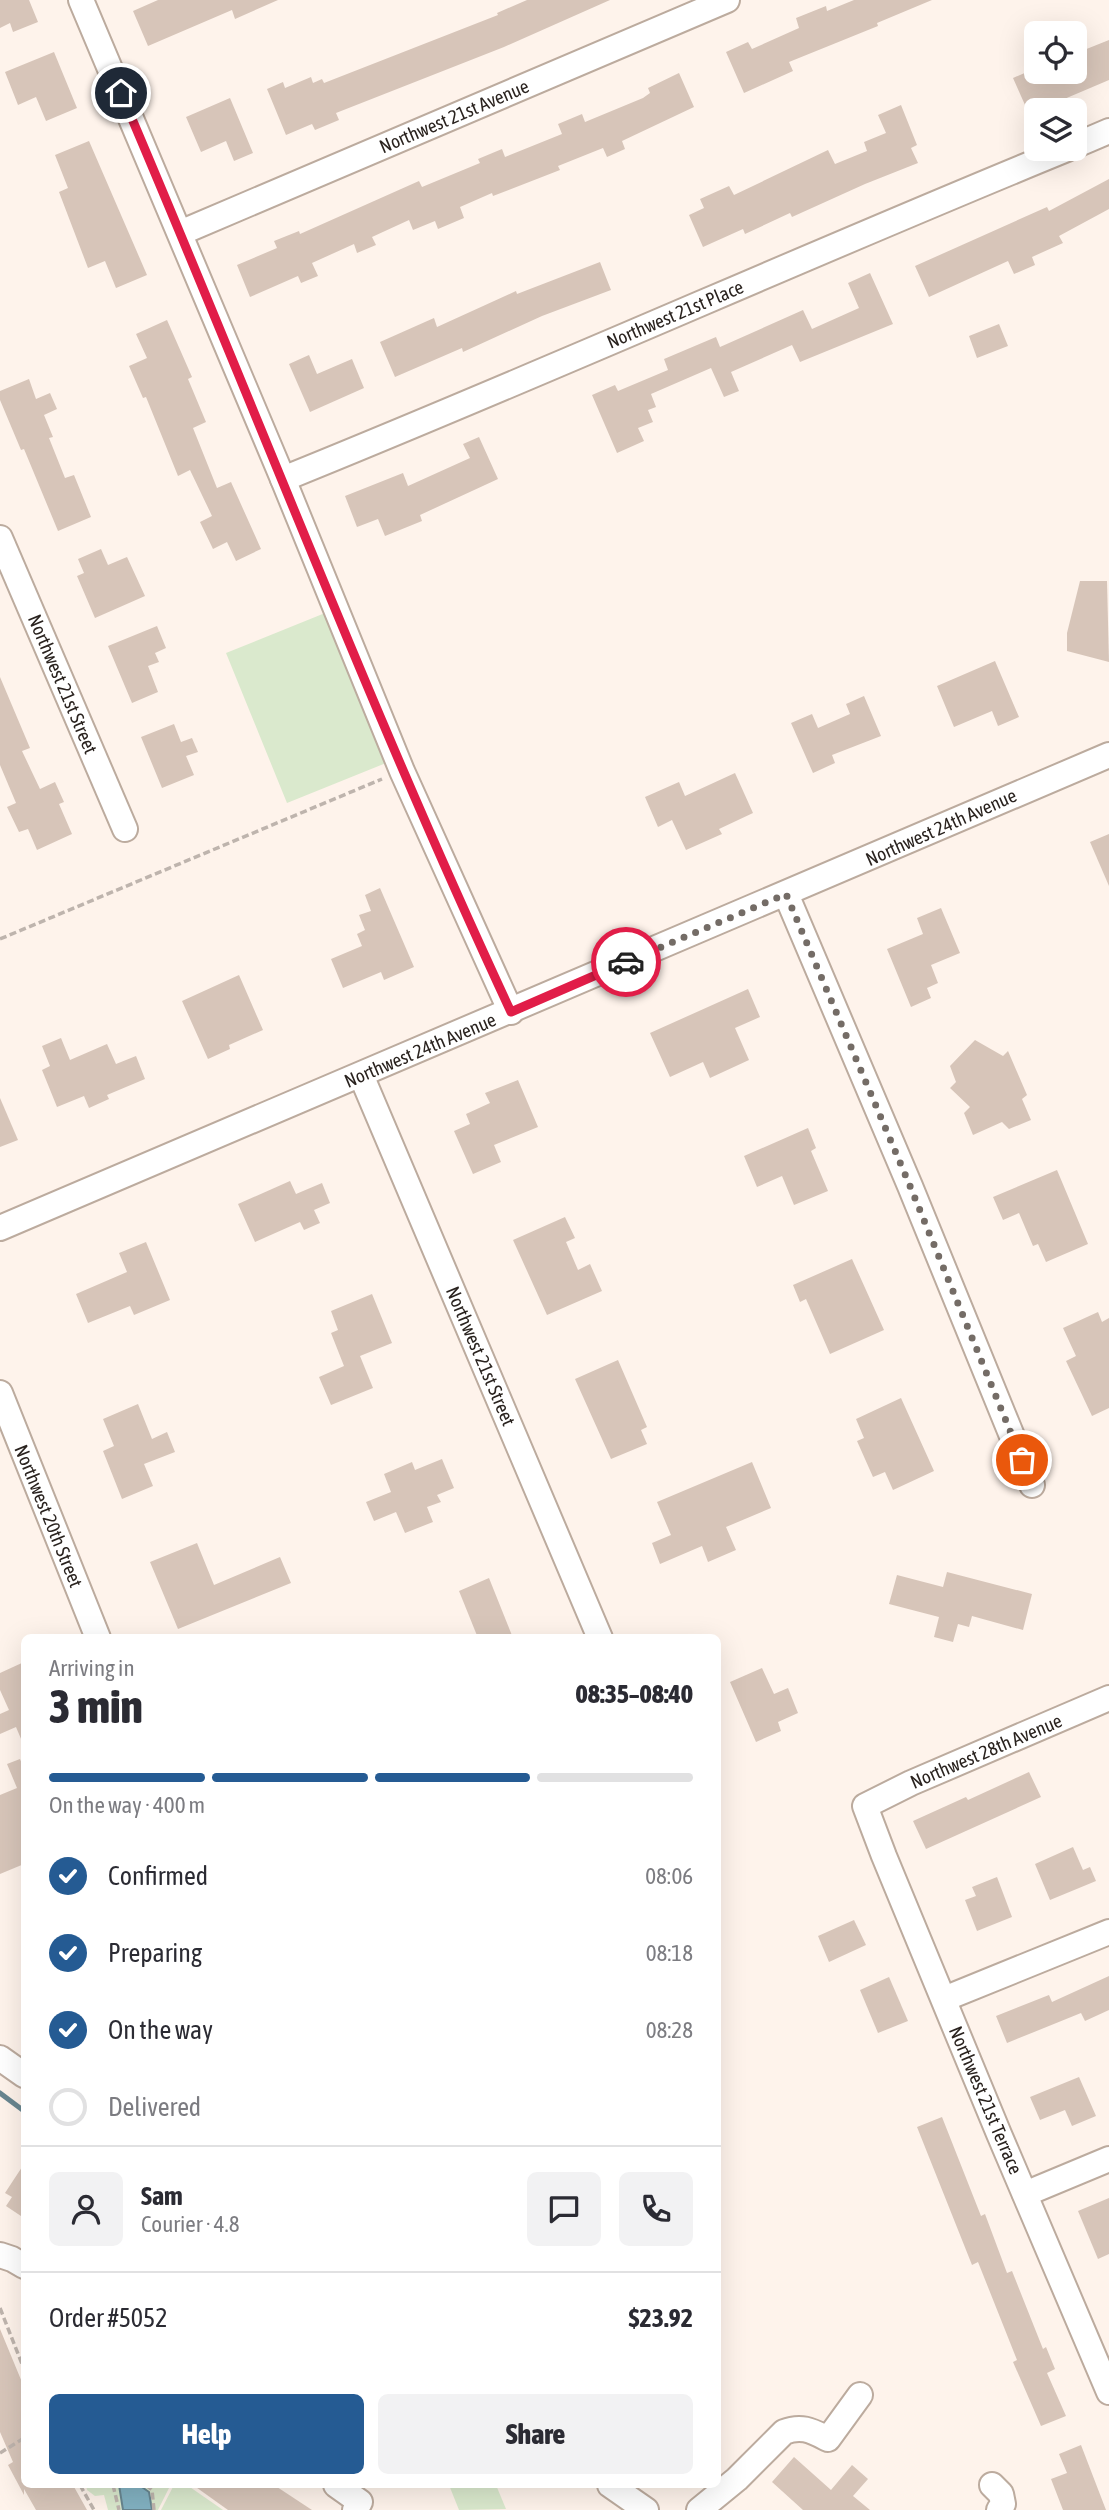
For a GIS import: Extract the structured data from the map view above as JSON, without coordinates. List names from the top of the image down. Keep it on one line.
{"streets":{"street":["Northwest 21st Avenue","Northwest 21st Place","Northwest 21st Street","Northwest 24th Avenue","Northwest 20th Street","Northwest 28th Avenue","Northwest 21st Terrace"]},"crossings":[["Northwest 21st Street","Northwest 24th Avenue"],["Northwest 28th Avenue","Northwest 21st Terrace"]],"page":{"heading":["3 min","Arriving in","08:35–08:40"],"panel":["Sam","Courier · 4.8","Order #5052","$23.92"],"bar":"On the way · 400 m","list":[["Confirmed","08:06"],["Preparing","08:18"],["On the way","08:28"],"Delivered"],"buttons":["Help","Share"]}}
